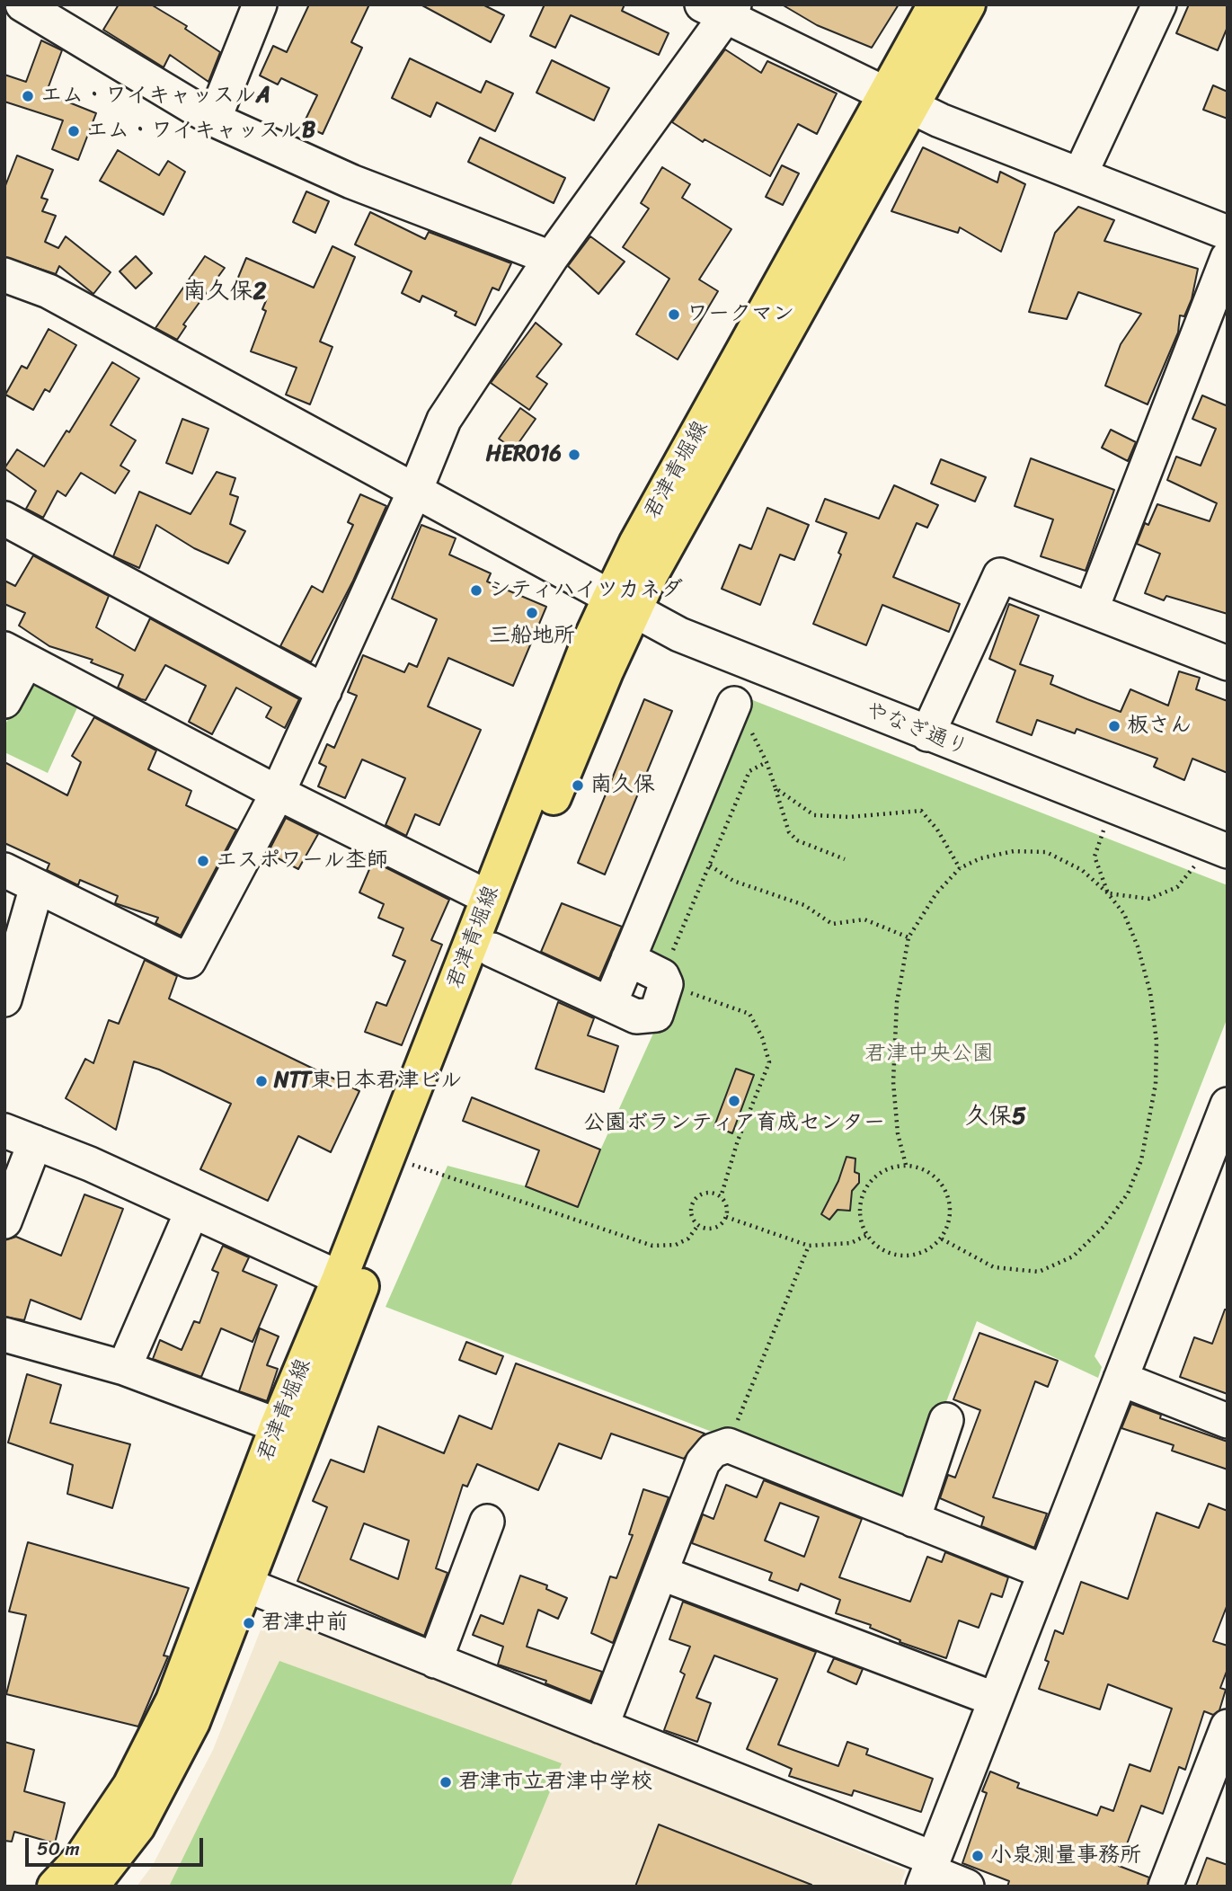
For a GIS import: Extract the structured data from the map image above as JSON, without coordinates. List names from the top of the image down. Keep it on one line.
{"streets":{"main road":["君津青堀線"],"street":["やなぎ通り"]},"crossings":[["君津青堀線","やなぎ通り"]],"districts":["南久保2","久保5"],"parks":["君津中央公園"],"places":["エム・ワイキャッスルA","エム・ワイキャッスルB","ワークマン","HERO16","シティハイツカネダ","三船地所","板さん","南久保","エスポワール杢師","NTT東日本君津ビル","公園ボランティア育成センター","君津中前","君津市立君津中学校","小泉測量事務所"],"scale_bar":"50 m"}
